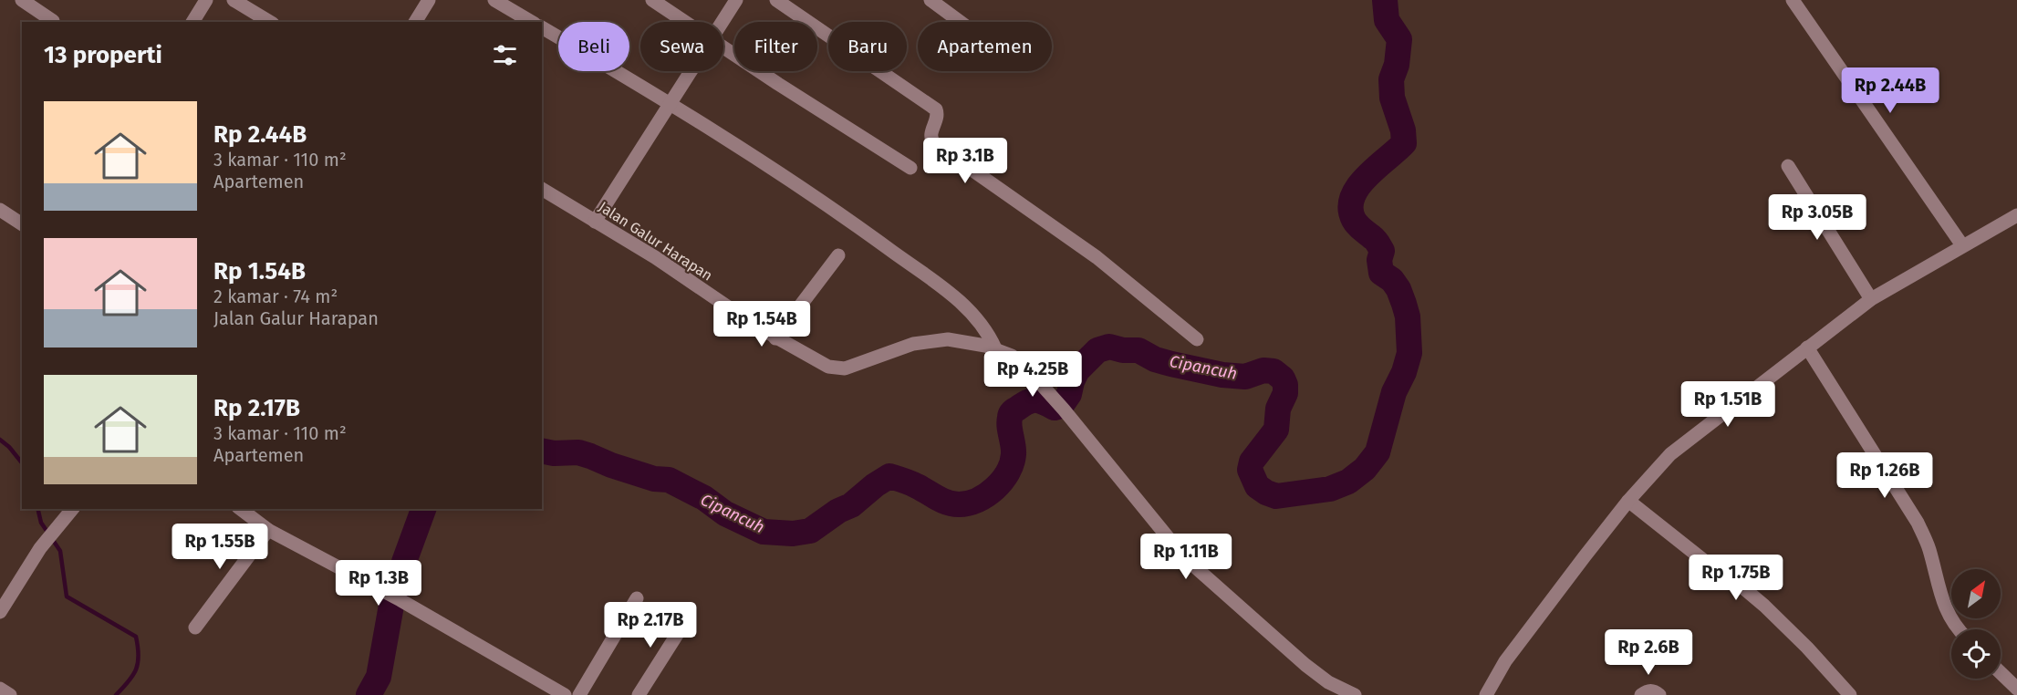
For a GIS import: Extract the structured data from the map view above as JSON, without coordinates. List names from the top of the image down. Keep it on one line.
{"streets":{"street":["Jalan Galur Harapan"]},"water":["Cipancuh"],"north":"top right","page":{"chip":["Beli","Sewa","Filter","Baru","Apartemen"],"heading":"13 properti","price":["Rp 2.44B","Rp 3.1B","Rp 3.05B","Rp 1.54B","Rp 4.25B","Rp 1.51B","Rp 1.26B","Rp 1.55B","Rp 1.11B","Rp 1.75B","Rp 1.3B","Rp 2.17B","Rp 2.6B"],"list":[{"name":"Rp 2.44B","note":"3 kamar · 110 m² · Apartemen"},{"name":"Rp 1.54B","note":"2 kamar · 74 m² · Jalan Galur Harapan"},{"name":"Rp 2.17B","note":"3 kamar · 110 m² · Apartemen"}]}}
